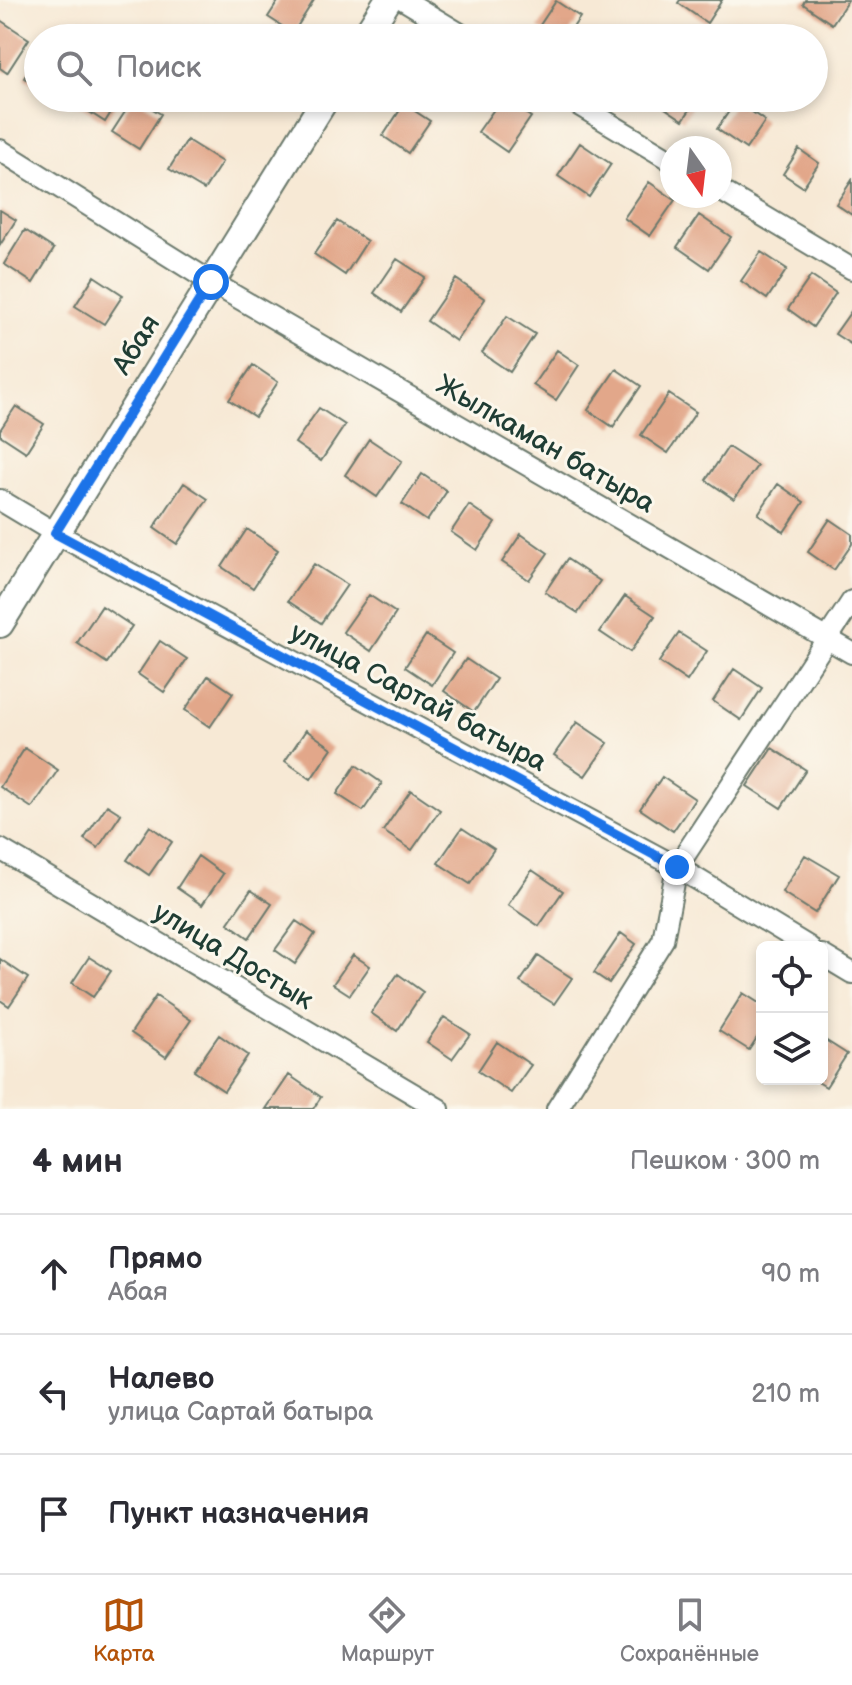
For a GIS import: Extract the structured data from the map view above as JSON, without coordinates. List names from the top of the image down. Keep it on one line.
{"streets":{"street":["Абая","Жылкаман батыра","улица Сартай батыра","улица Достык"]},"crossings":[["Абая","Жылкаман батыра"],["Абая","улица Сартай батыра"]],"north":"bottom","page":{"search":"Поиск","heading":["4 мин","Пешком · 300 m"],"list":[["Прямо","Абая","90 m"],["Налево","улица Сартай батыра","210 m"],"Пункт назначения"],"nav":["Карта","Маршрут","Сохранённые"]}}
